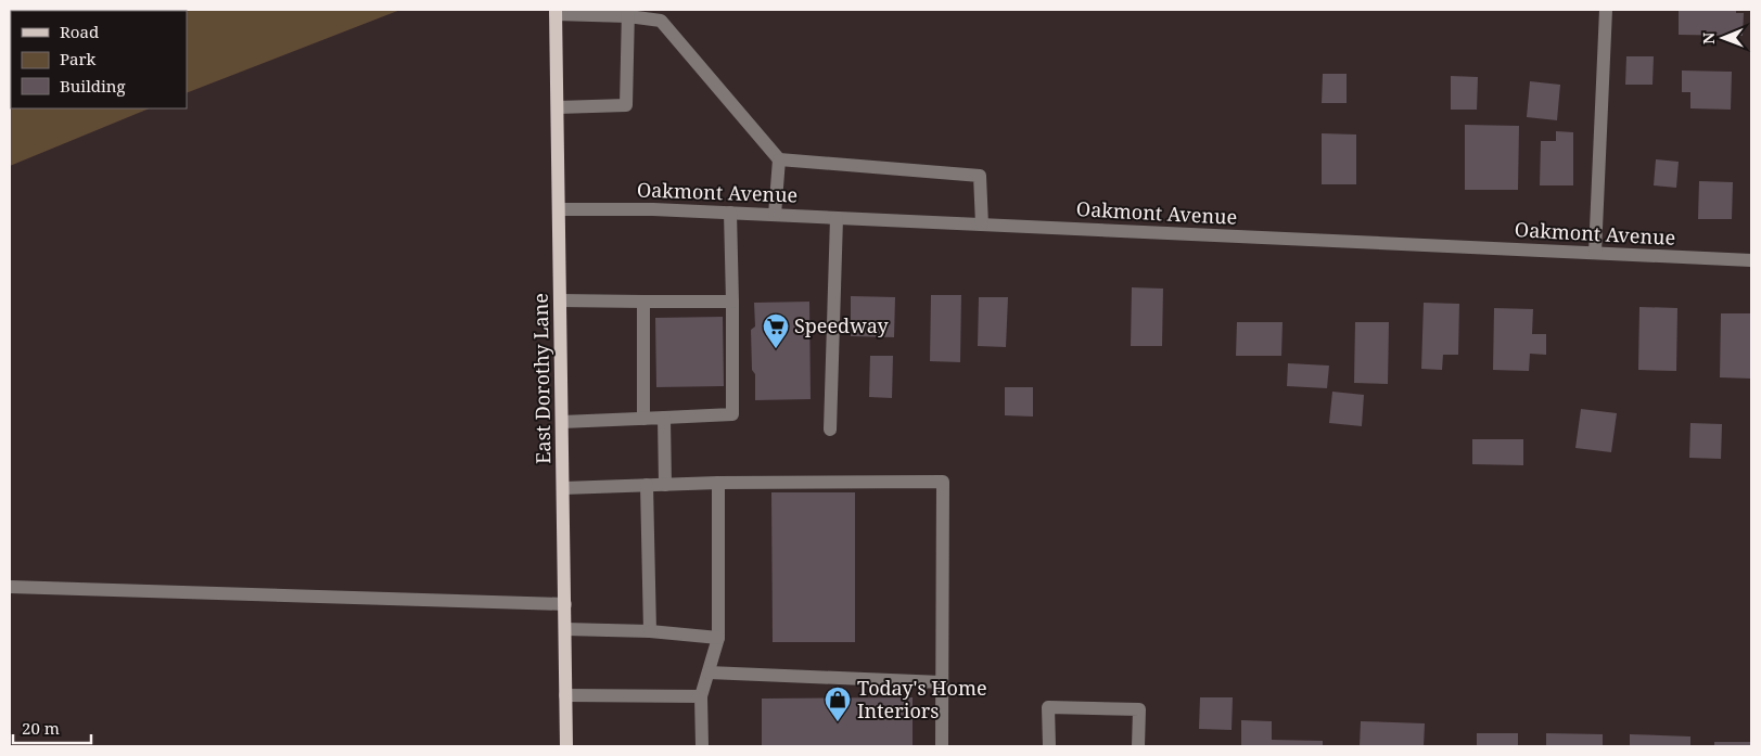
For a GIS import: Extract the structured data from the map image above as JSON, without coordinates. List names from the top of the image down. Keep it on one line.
{"streets":{"main road":["East Dorothy Lane"],"street":["Oakmont Avenue"]},"crossings":[["Oakmont Avenue","East Dorothy Lane"]],"places":{"supermarket":["Speedway"],"shop":["Today's Home Interiors"]},"legend":["Road","Park","Building"],"scale_bar":"20 m","north":"left"}
